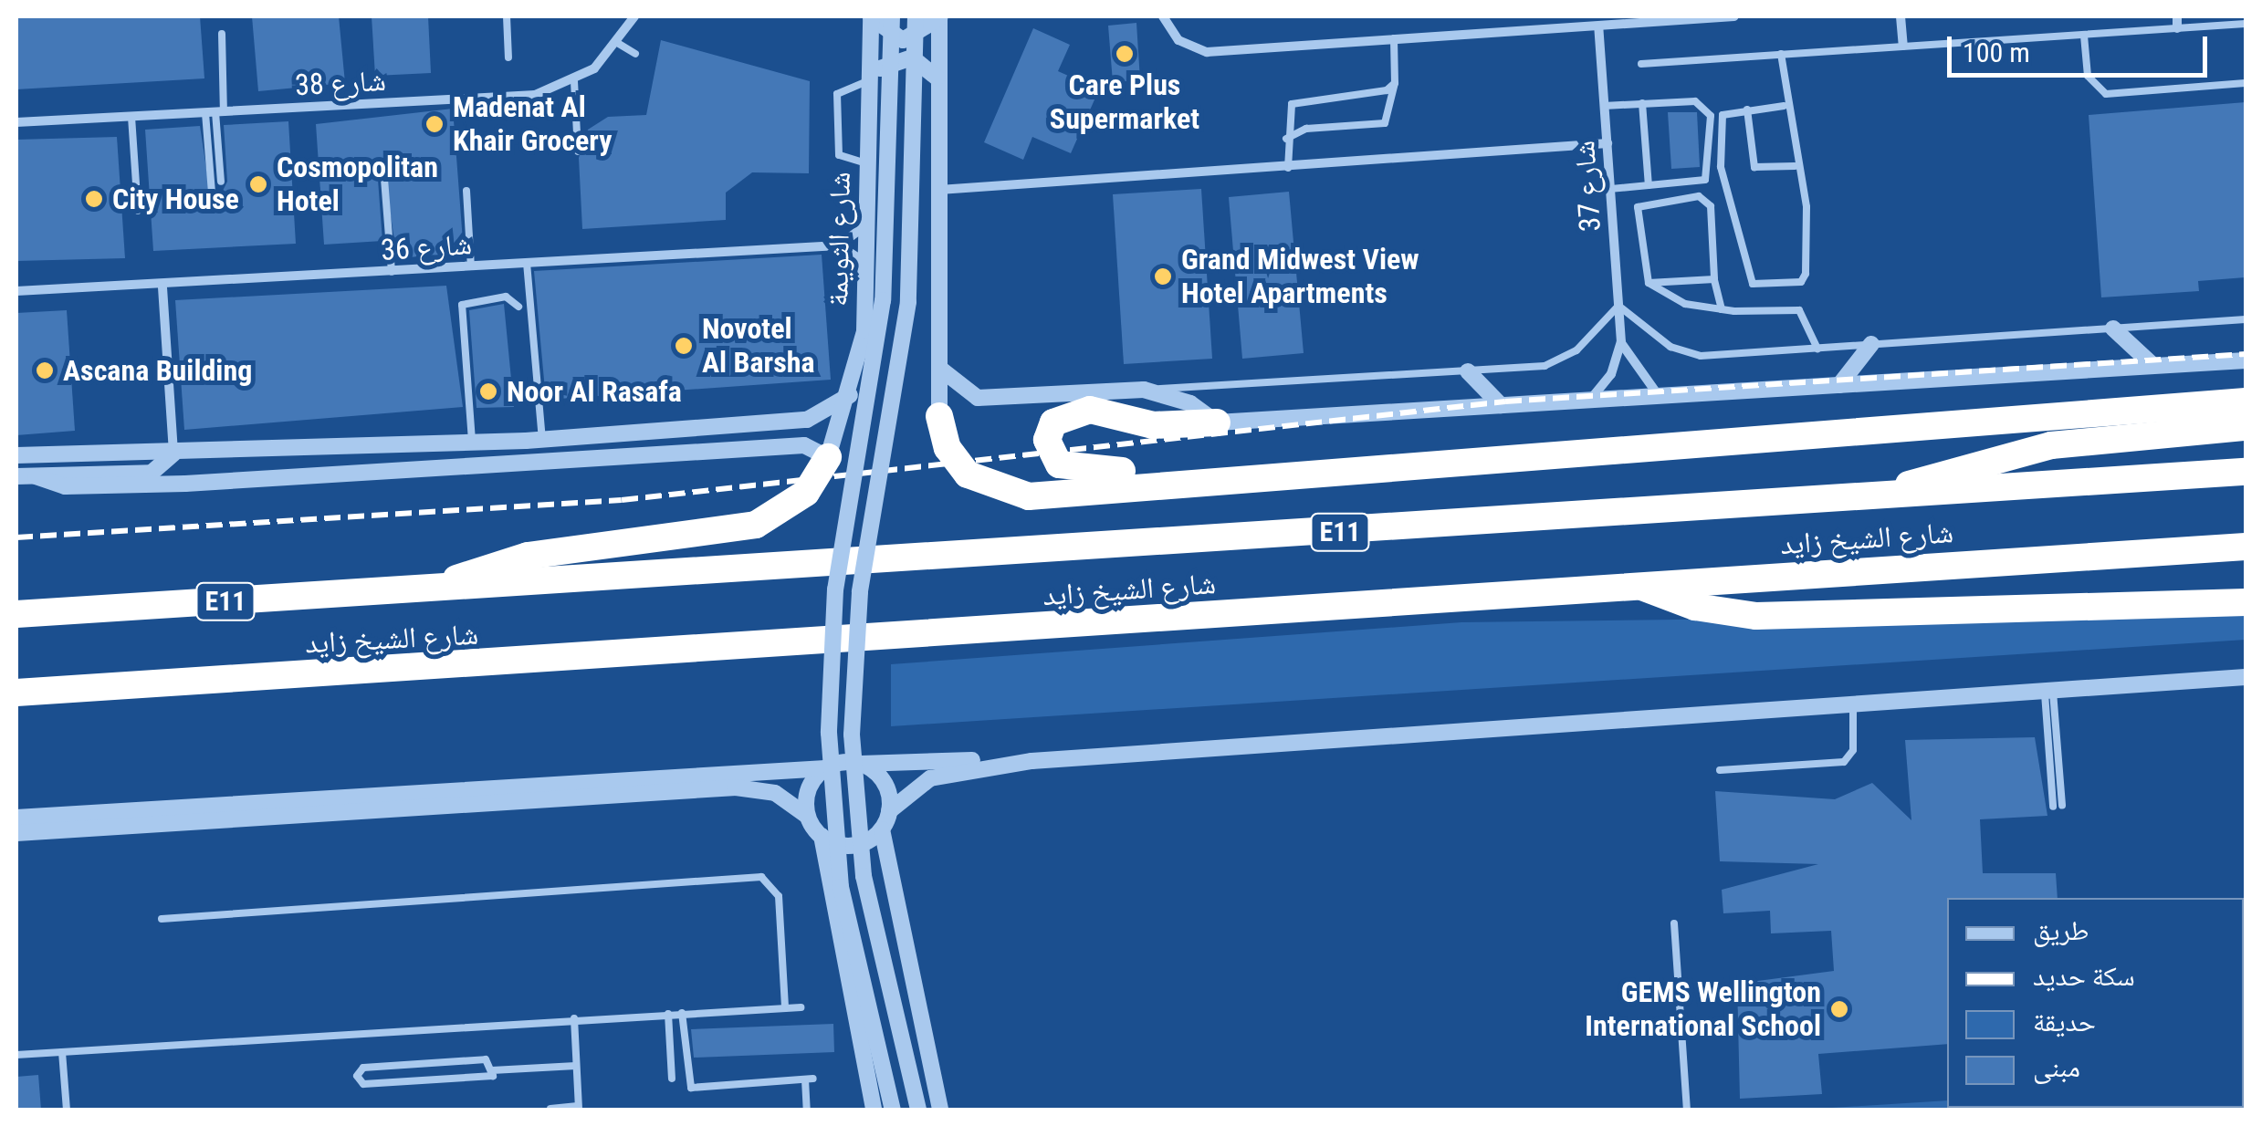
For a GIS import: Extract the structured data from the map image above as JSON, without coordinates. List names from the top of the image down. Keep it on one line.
{"streets":{"highway":["E11","شارع الشيخ زايد"],"street":["شارع 38","شارع 37","شارع الثويمة","شارع 36"]},"places":["Care Plus Supermarket","Madenat Al Khair Grocery","Cosmopolitan Hotel","City House","Grand Midwest View Hotel Apartments","Novotel Al Barsha","Ascana Building","Noor Al Rasafa","GEMS Wellington International School"],"legend":["طريق","سكة حديد","حديقة","مبنى"],"scale_bar":"100 m"}
